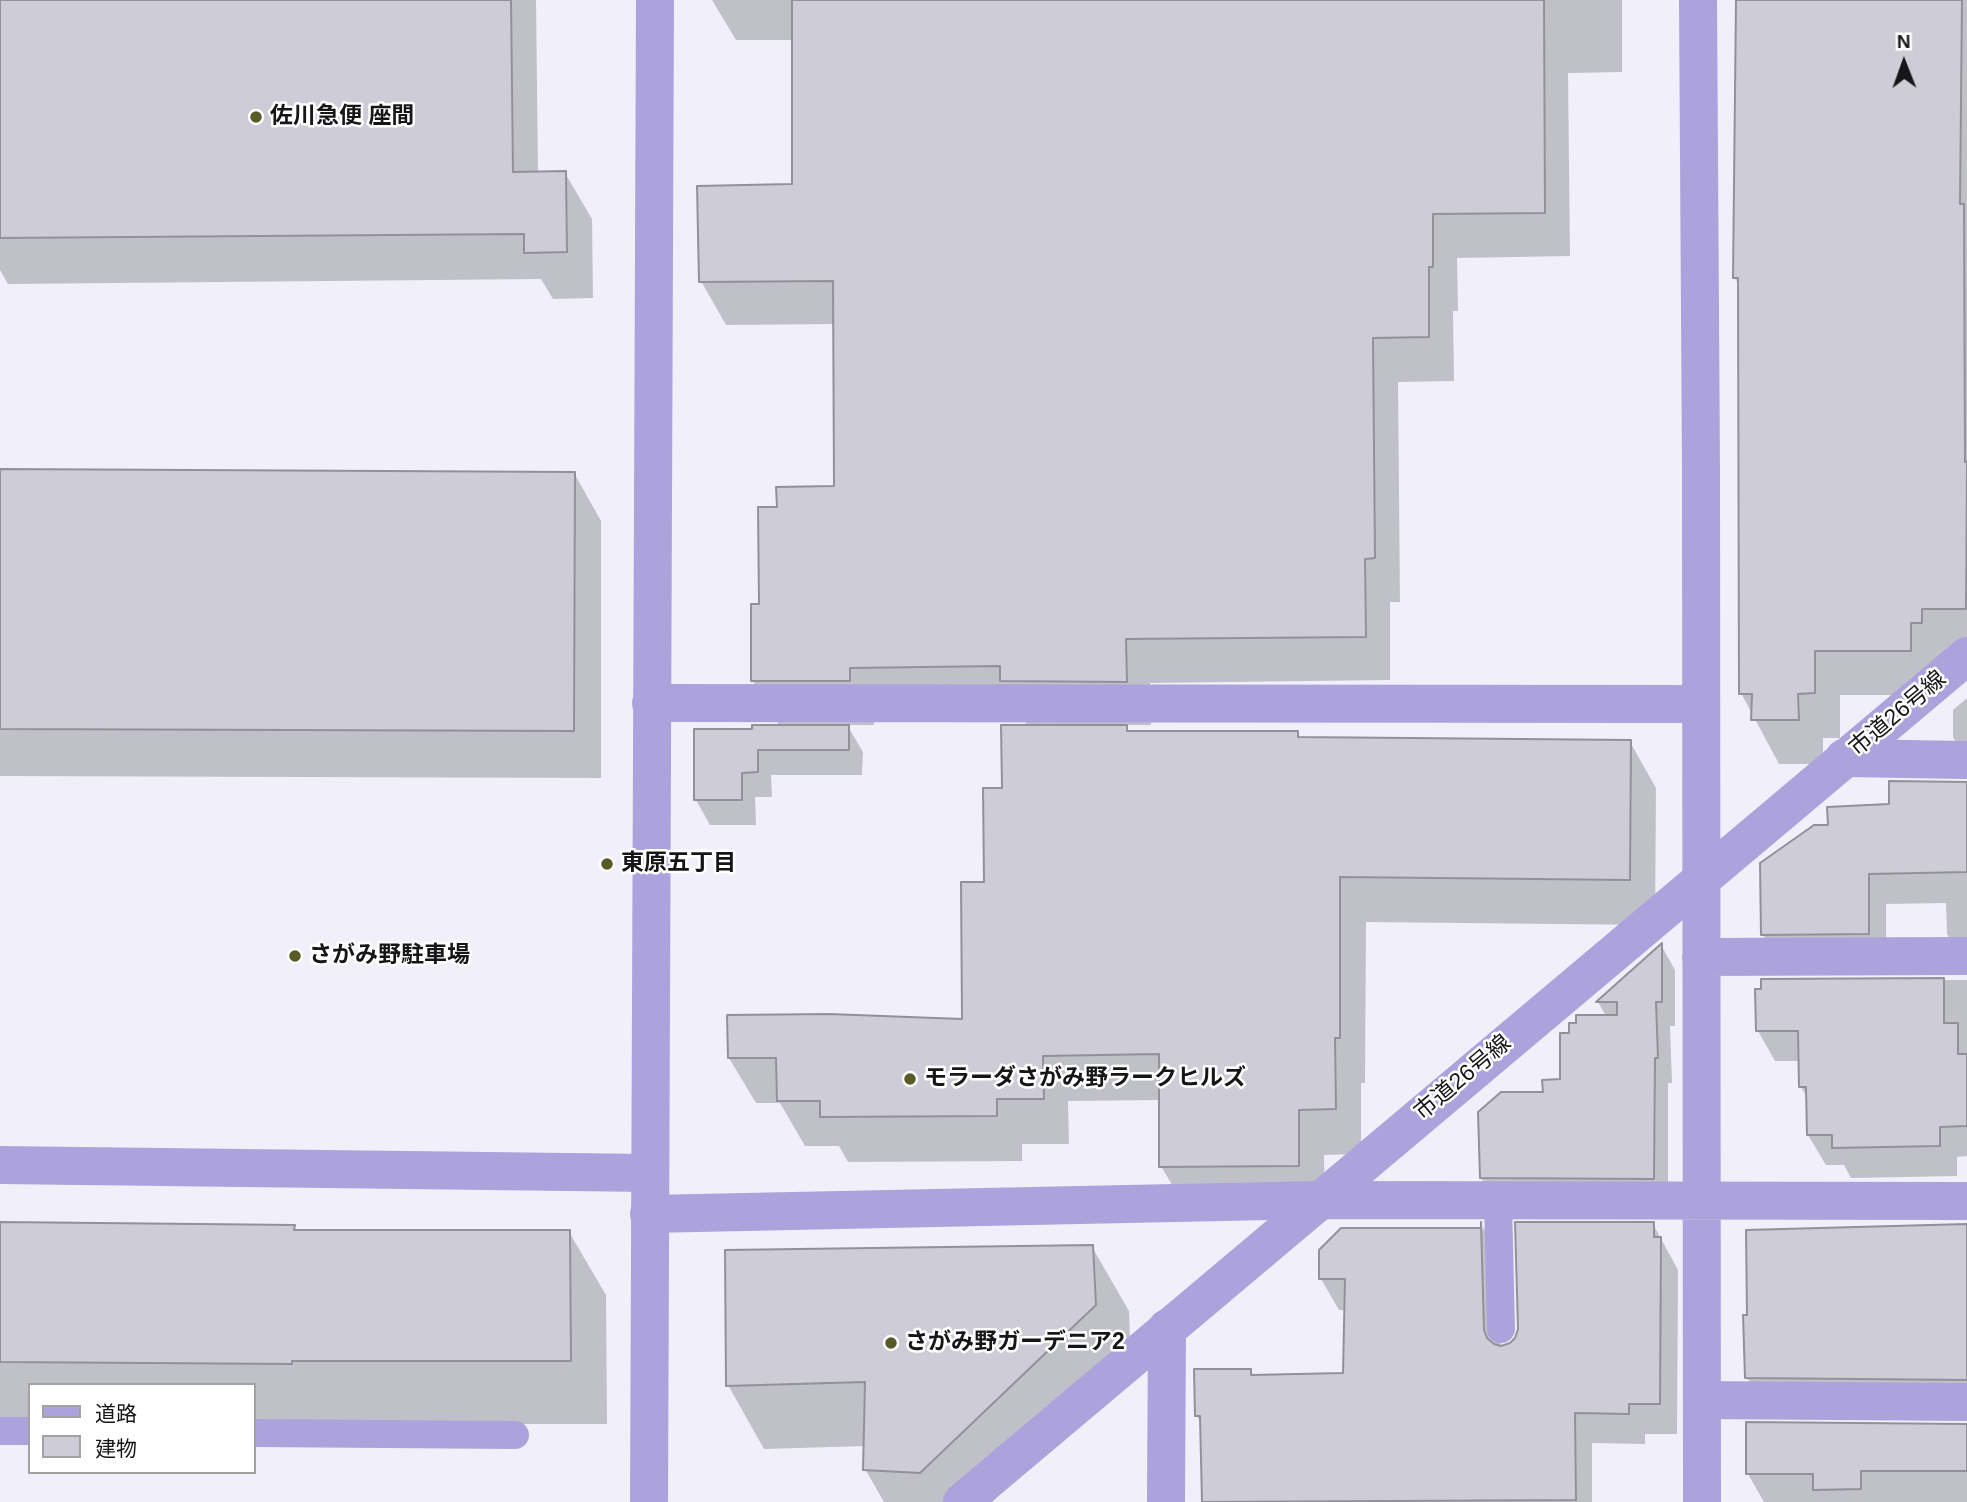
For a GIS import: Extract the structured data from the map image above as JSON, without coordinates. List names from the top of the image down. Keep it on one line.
{"streets":{"street":["市道26号線"]},"places":["佐川急便 座間","東原五丁目","さがみ野駐車場","モラーダさがみ野ラークヒルズ","さがみ野ガーデニア2"],"legend":["道路","建物"],"north":"top"}
